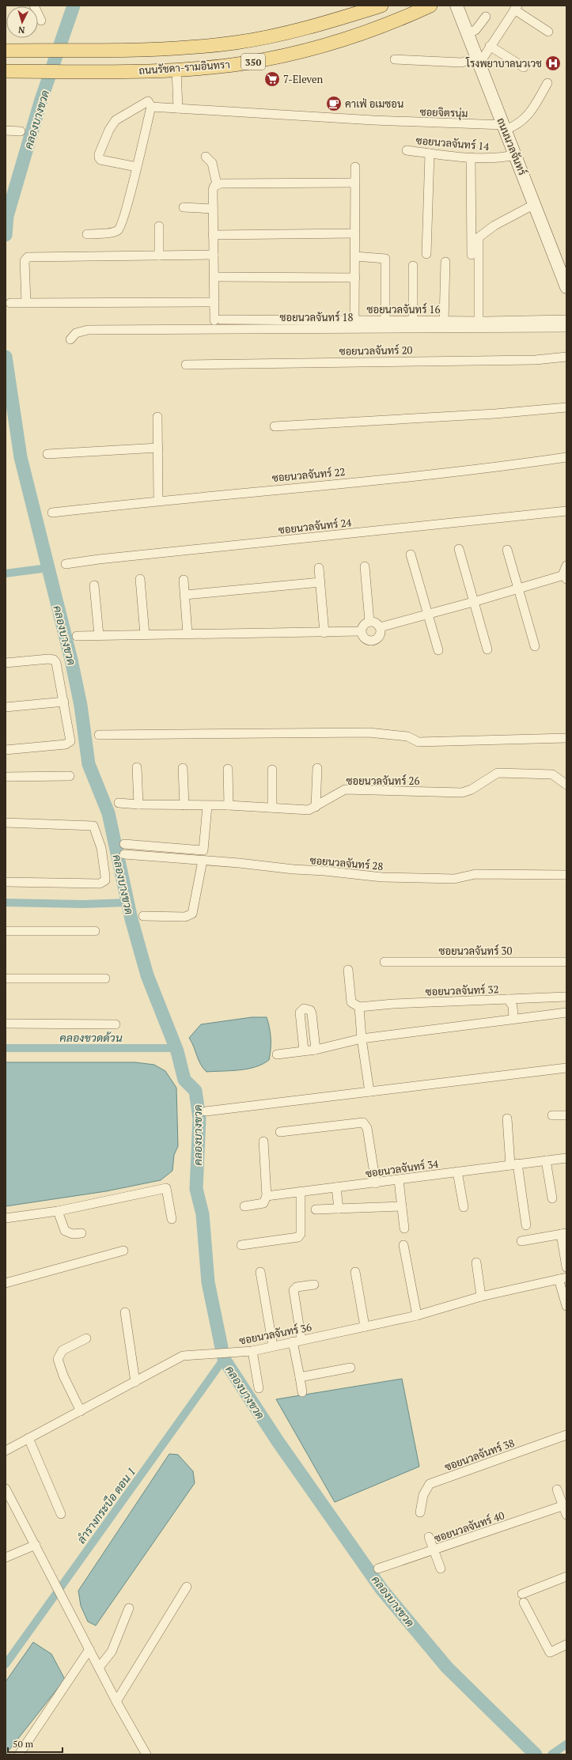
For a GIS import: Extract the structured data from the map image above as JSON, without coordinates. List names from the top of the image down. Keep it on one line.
{"streets":{"main road":["350","ถนนรัชดา-รามอินทรา","ถนนนวลจันทร์"],"street":["ซอยจิตรนุ่ม","ซอยนวลจันทร์ 14","ซอยนวลจันทร์ 16","ซอยนวลจันทร์ 18","ซอยนวลจันทร์ 20","ซอยนวลจันทร์ 22","ซอยนวลจันทร์ 24","ซอยนวลจันทร์ 26","ซอยนวลจันทร์ 28","ซอยนวลจันทร์ 30","ซอยนวลจันทร์ 32","ซอยนวลจันทร์ 34","ซอยนวลจันทร์ 36","ซอยนวลจันทร์ 38","ซอยนวลจันทร์ 40"]},"crossings":[["ซอยจิตรนุ่ม","ถนนนวลจันทร์"],["ซอยนวลจันทร์ 14","ถนนนวลจันทร์"],["ซอยนวลจันทร์ 16","ซอยนวลจันทร์ 18"]],"water":["คลองบางขวด","คลองขวดด้วน","ลำรางกระบือ ตอน 1"],"places":{"hospital":["โรงพยาบาลนวเวช"],"supermarket":["7-Eleven"],"cafe":["คาเฟ่ อเมซอน"]},"scale_bar":"50 m","north":"bottom"}
